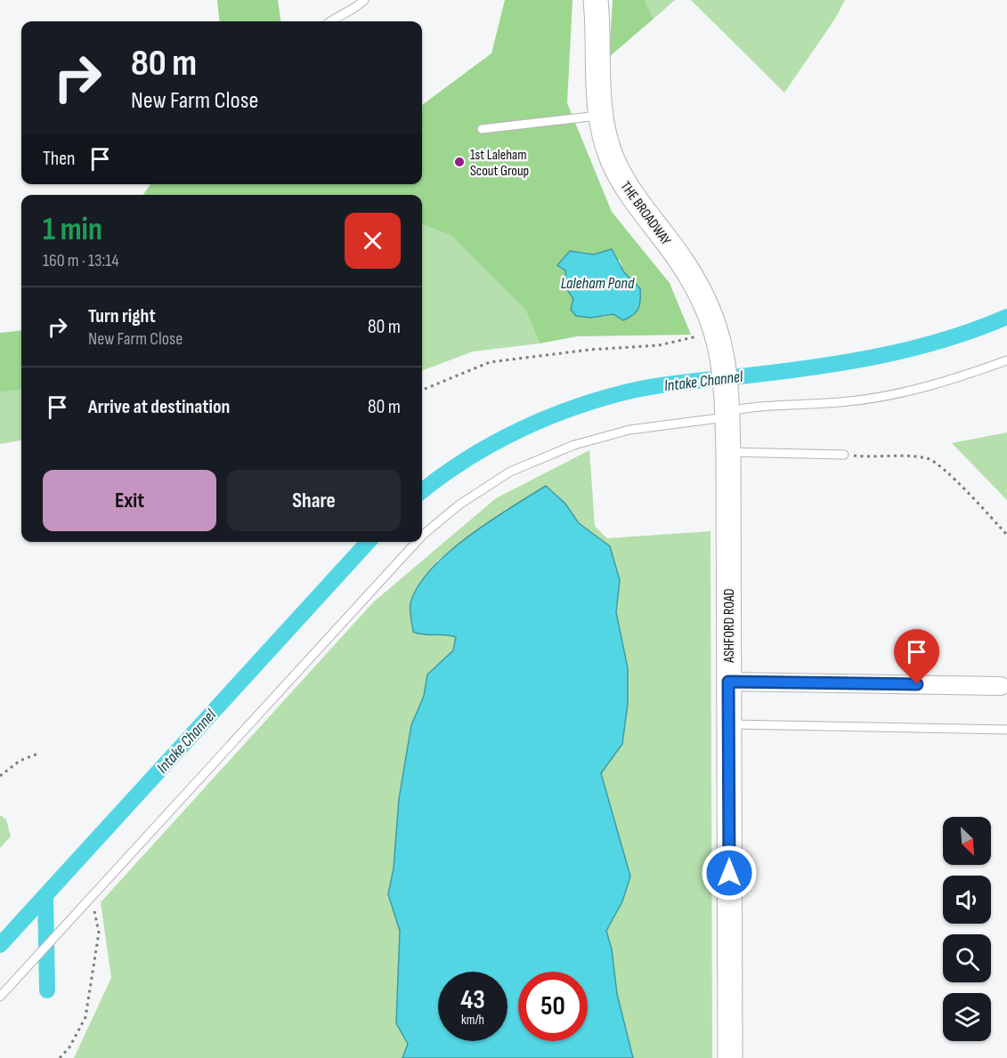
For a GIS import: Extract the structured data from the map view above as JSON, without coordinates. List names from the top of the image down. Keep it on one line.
{"streets":{"main road":["THE BROADWAY","ASHFORD ROAD"]},"crossings":[["THE BROADWAY","ASHFORD ROAD"]],"water":["Laleham Pond","Intake Channel"],"places":["1st Laleham Scout Group"],"north":"bottom right","page":{"turn":["80 m","New Farm Close"],"then":"Then","heading":["1 min","160 m · 13:14"],"list":[{"name":"Turn right","note":"New Farm Close","value":"80 m"},{"name":"Arrive at destination","value":"80 m"}],"buttons":["Exit","Share"],"speed":"43 km/h","limit":"50"}}
